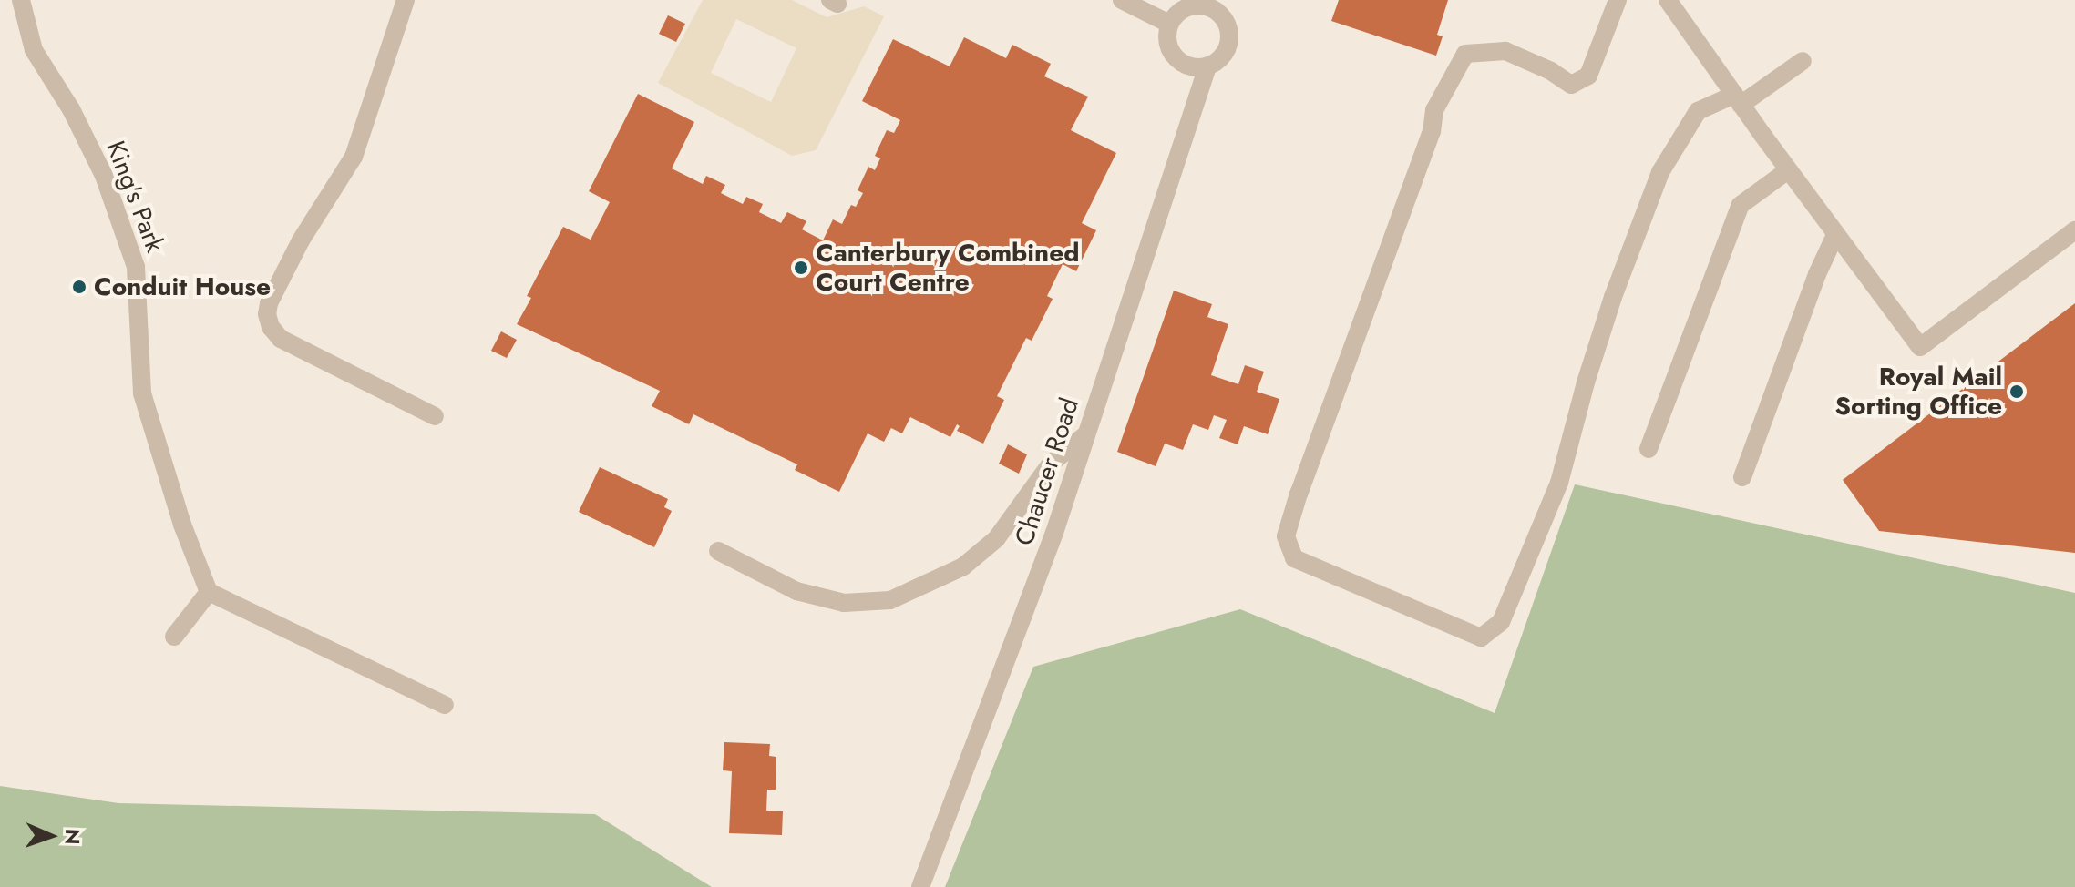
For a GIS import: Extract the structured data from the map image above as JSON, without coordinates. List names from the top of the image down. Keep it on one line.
{"streets":{"street":["King's Park","Chaucer Road"]},"places":["Canterbury Combined Court Centre","Conduit House","Royal Mail Sorting Office"],"north":"right"}
